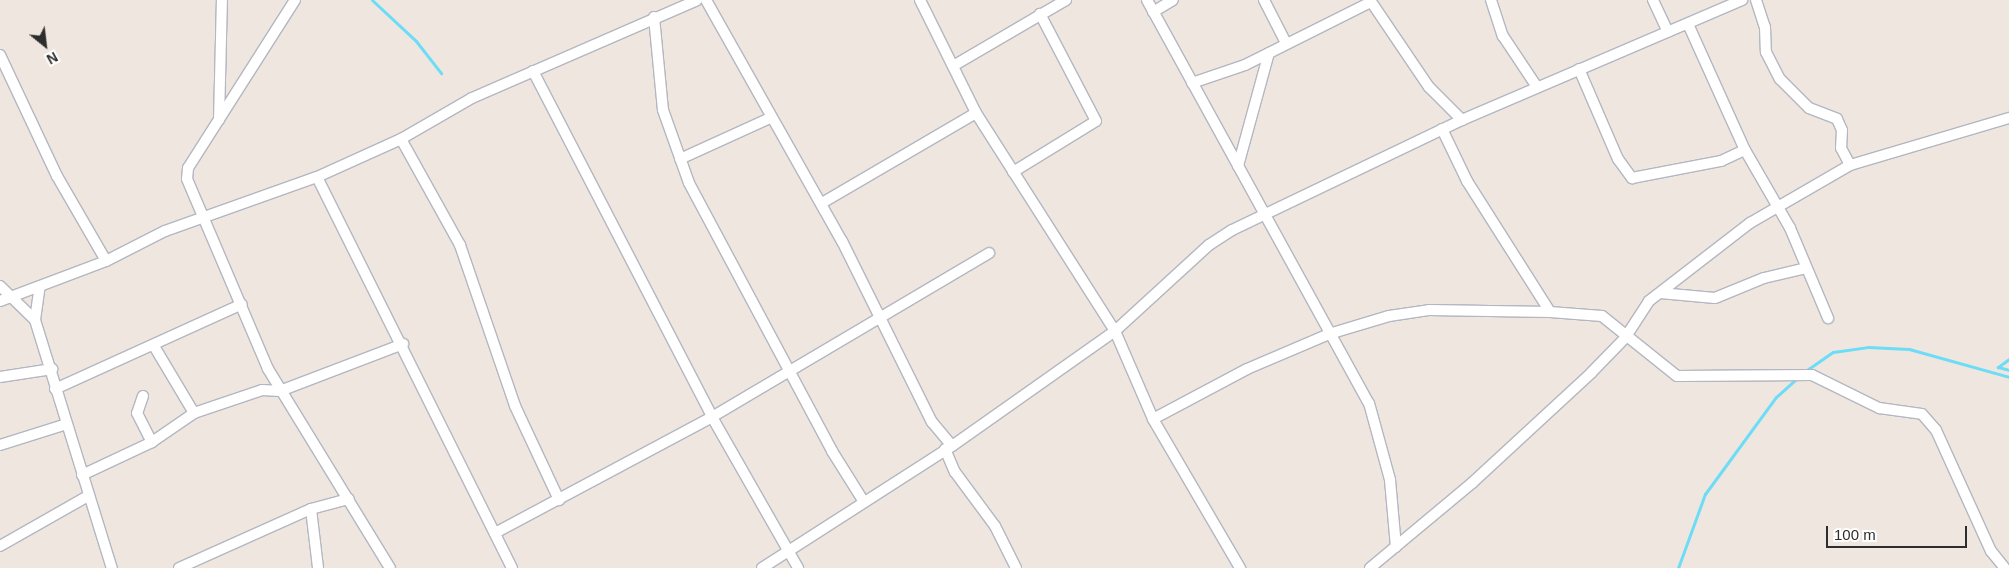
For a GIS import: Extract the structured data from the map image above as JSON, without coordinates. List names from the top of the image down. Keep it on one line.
{"scale_bar":"100 m","north":"bottom right"}
